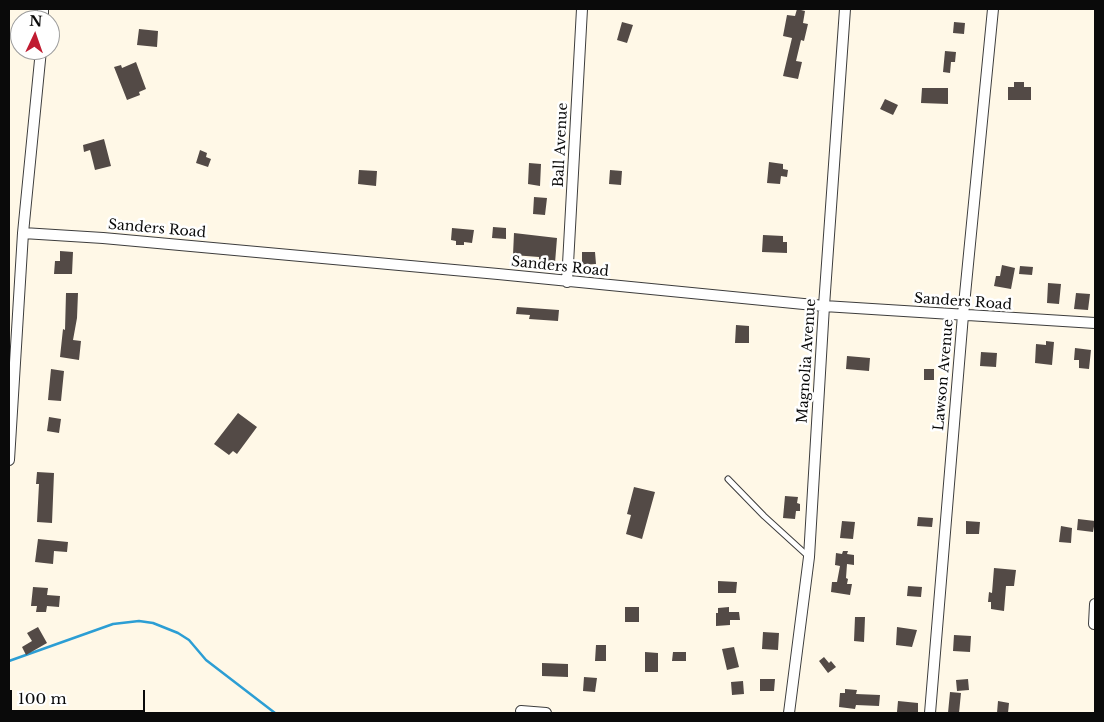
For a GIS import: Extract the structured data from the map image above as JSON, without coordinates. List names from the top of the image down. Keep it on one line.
{"streets":{"street":["Ball Avenue","Sanders Road","Magnolia Avenue","Lawson Avenue"]},"crossings":[["Ball Avenue","Sanders Road"],["Sanders Road","Magnolia Avenue"],["Sanders Road","Lawson Avenue"]],"scale_bar":"100 m","north":"top"}
